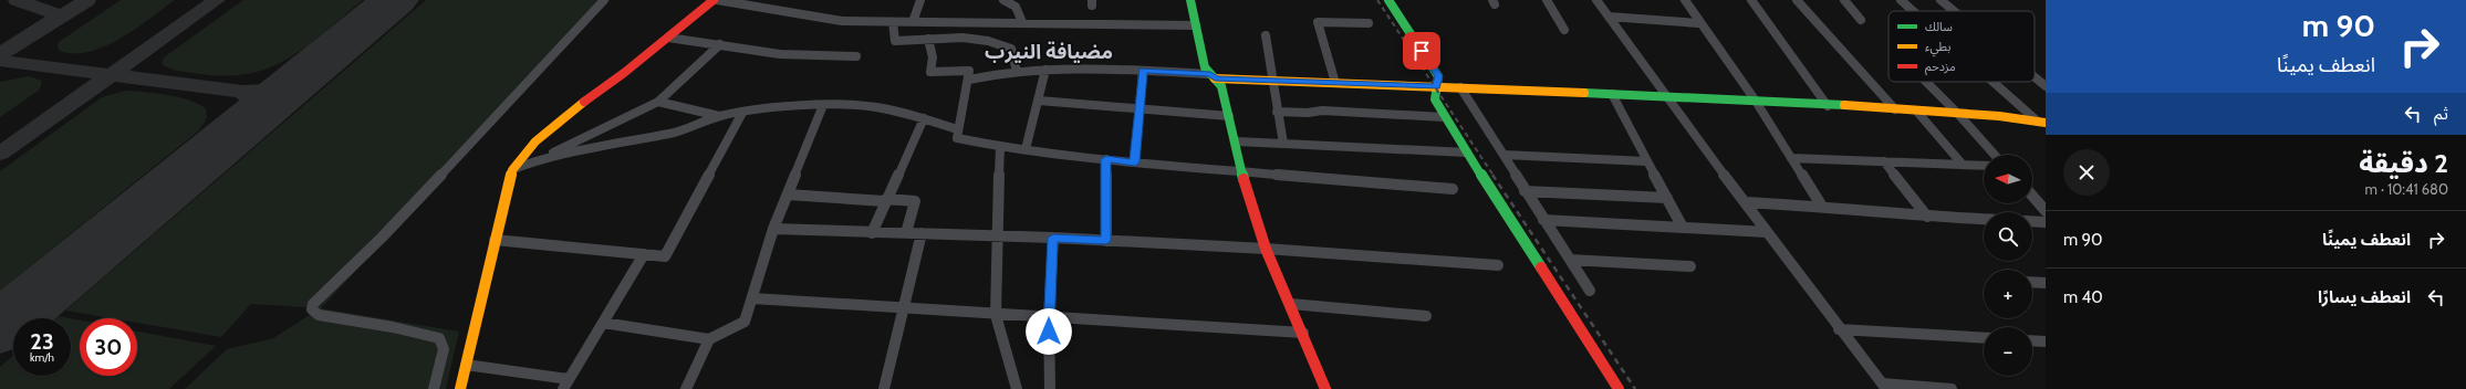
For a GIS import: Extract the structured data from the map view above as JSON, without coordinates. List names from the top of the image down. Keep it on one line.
{"districts":["مضيافة النيرب"],"legend":["سالك","بطيء","مزدحم"],"north":"left","page":{"turn":["90 m","انعطف يمينًا"],"then":"ثم","heading":["2 دقيقة","680 m · 10:41"],"map_buttons":["+","−"],"list":[{"name":"انعطف يمينًا","value":"90 m"},{"name":"انعطف يسارًا","value":"40 m"}],"speed":"23 km/h","limit":"30"}}
